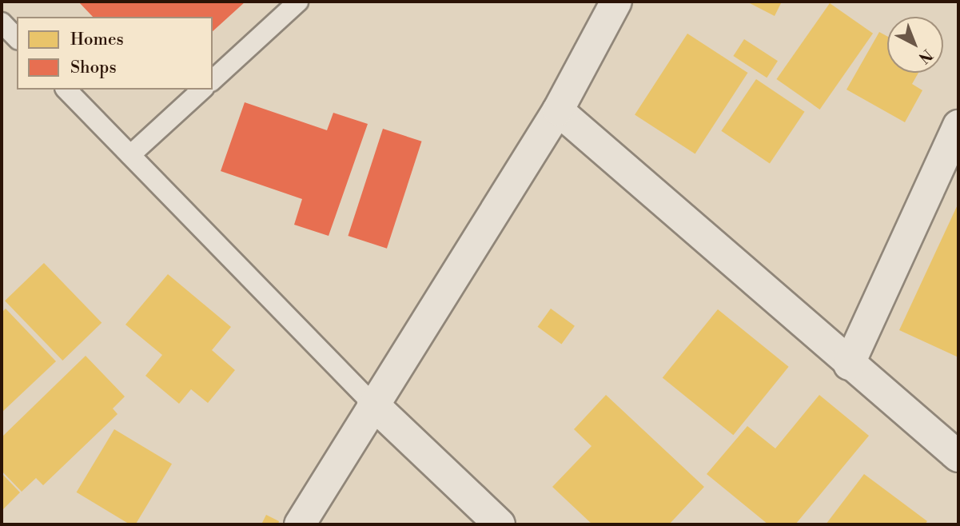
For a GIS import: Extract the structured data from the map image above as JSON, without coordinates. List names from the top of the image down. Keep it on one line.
{"legend":["Homes","Shops"],"north":"bottom right"}
